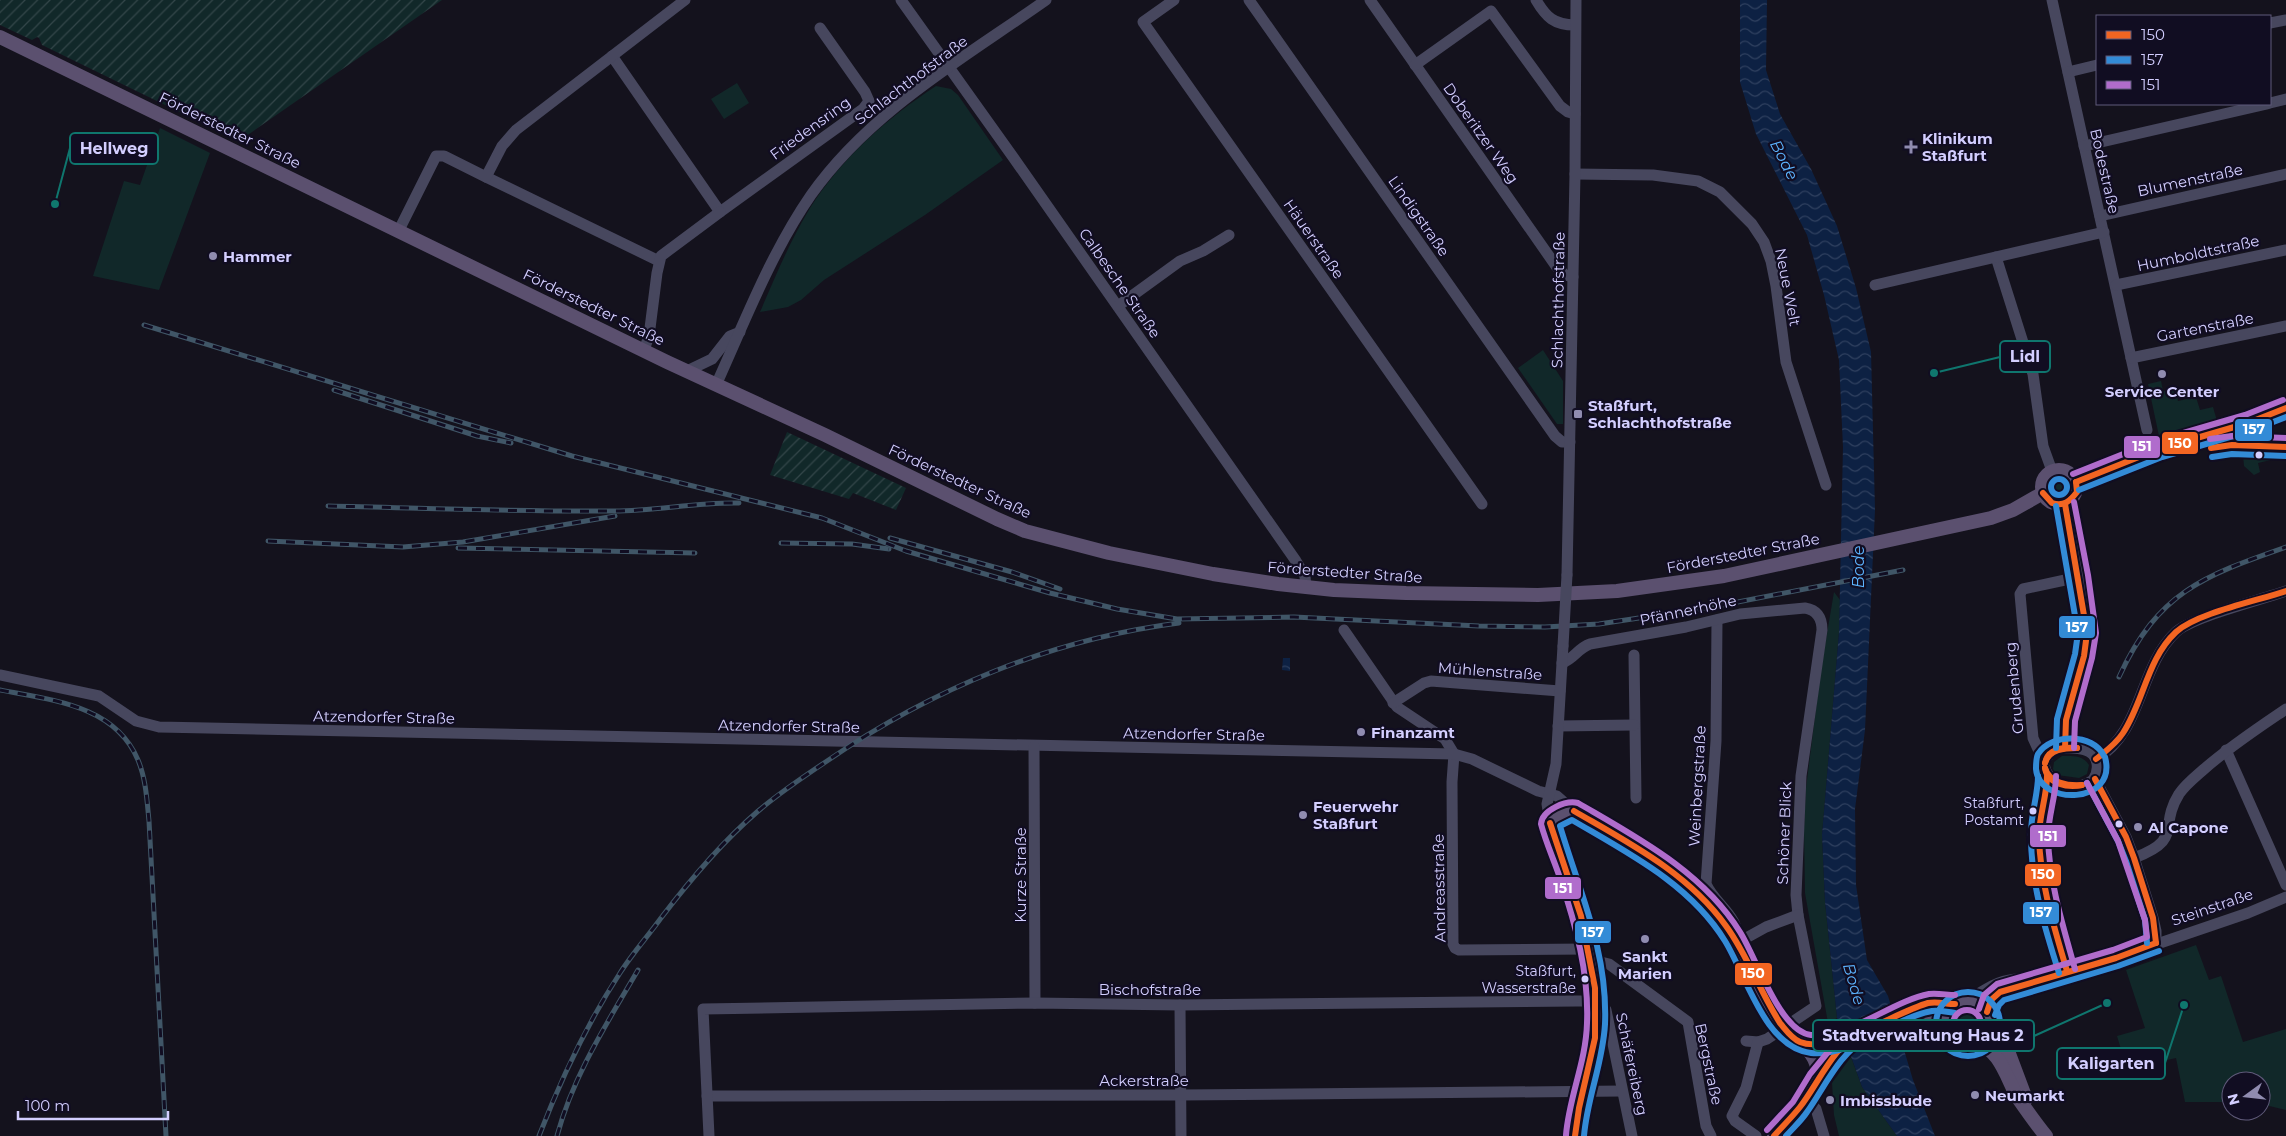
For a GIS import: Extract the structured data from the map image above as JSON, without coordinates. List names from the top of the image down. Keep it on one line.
{"streets":{"main road":["Förderstedter Straße"],"street":["Schlachthofstraße","Friedensring","Doberitzer Weg","Bodestraße","Blumenstraße","Lindigstraße","Häuerstraße","Humboldtstraße","Calbesche Straße","Neue Welt","Gartenstraße","Pfännerhöhe","Mühlenstraße","Grudenberg","Atzendorfer Straße","Weinbergstraße","Schöner Blick","Kurze Straße","Andreasstraße","Steinstraße","Bischofstraße","Schäfereiberg","Bergstraße","Ackerstraße"]},"crossings":[["Schlachthofstraße","Förderstedter Straße"],["Schlachthofstraße","Doberitzer Weg"],["Schlachthofstraße","Lindigstraße"],["Schlachthofstraße","Calbesche Straße"],["Schlachthofstraße","Neue Welt"],["Schlachthofstraße","Pfännerhöhe"],["Förderstedter Straße","Calbesche Straße"],["Bodestraße","Blumenstraße"],["Bodestraße","Humboldtstraße"],["Bodestraße","Gartenstraße"],["Pfännerhöhe","Weinbergstraße"],["Pfännerhöhe","Schöner Blick"],["Atzendorfer Straße","Kurze Straße"],["Atzendorfer Straße","Andreasstraße"],["Kurze Straße","Bischofstraße"],["Bischofstraße","Schäfereiberg"],["Bischofstraße","Ackerstraße"],["Schäfereiberg","Ackerstraße"]],"water":["Bode"],"places":{"health":["Klinikum Staßfurt"],"other":["Hellweg","Hammer","Lidl","Service Center","Finanzamt","Staßfurt, Postamt","Feuerwehr Staßfurt","Al Capone","Sankt Marien","Staßfurt, Wasserstraße","Stadtverwaltung Haus 2","Kaligarten","Neumarkt","Imbissbude"],"transit":["Staßfurt, Schlachthofstraße"]},"lines":["transit line 151","transit line 150","transit line 157"],"legend":["150","157","151"],"scale_bar":"100 m","north":"left"}
